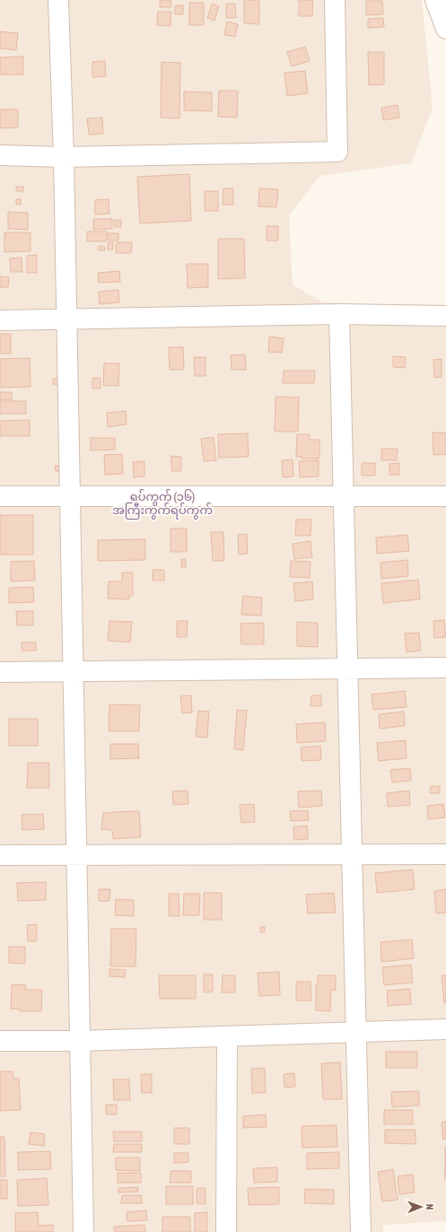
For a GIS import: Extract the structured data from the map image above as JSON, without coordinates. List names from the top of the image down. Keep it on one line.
{"districts":["ရပ်ကွက် (၁၆) အကြီးကွက်ရပ်ကွက်"],"north":"right"}
